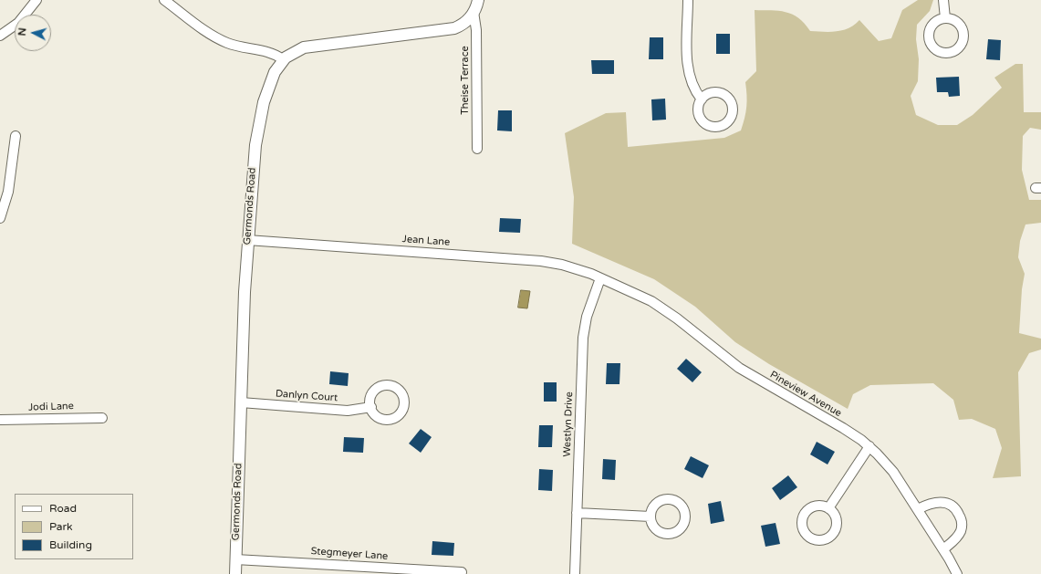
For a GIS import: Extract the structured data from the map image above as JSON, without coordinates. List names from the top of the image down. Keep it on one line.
{"streets":{"street":["Theise Terrace","Germonds Road","Jean Lane","Pineview Avenue","Danlyn Court","Jodi Lane","Westlyn Drive","Stegmeyer Lane"]},"crossings":[["Germonds Road","Jean Lane"],["Germonds Road","Danlyn Court"],["Germonds Road","Stegmeyer Lane"],["Jean Lane","Pineview Avenue"],["Jean Lane","Westlyn Drive"],["Pineview Avenue","Westlyn Drive"]],"legend":["Road","Park","Building"],"north":"left"}
